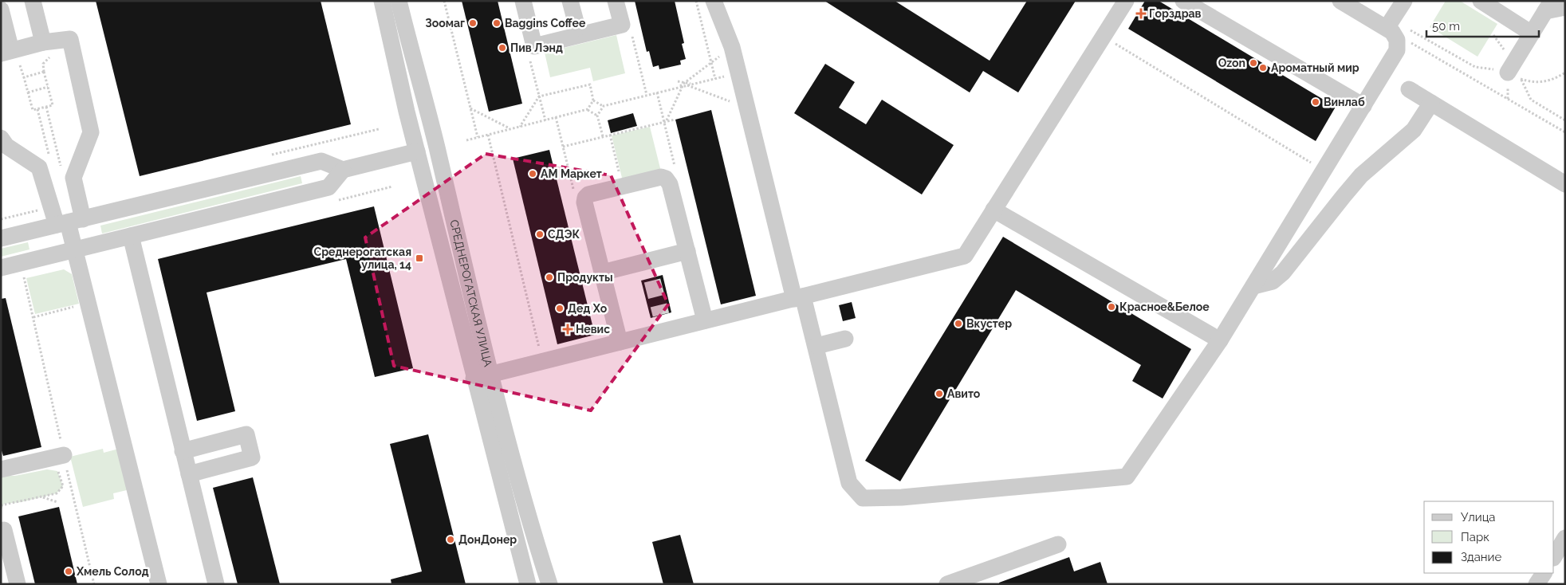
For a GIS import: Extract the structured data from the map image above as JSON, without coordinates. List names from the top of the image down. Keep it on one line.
{"streets":{"street":["СРЕДНЕРОГАТСКАЯ УЛИЦА"]},"places":{"health":["Горздрав","Невис"],"other":["Зоомаг","Baggins Coffee","Пив Лэнд","Ozon","Ароматный мир","Винлаб","АМ Маркет","СДЭК","Продукты","Красное&Белое","Дед Хо","Вкустер","Авито","ДонДонер","Хмель Солод"],"transit":["Среднерогатская улица, 14"]},"legend":["Улица","Парк","Здание"],"scale_bar":"50 m"}
